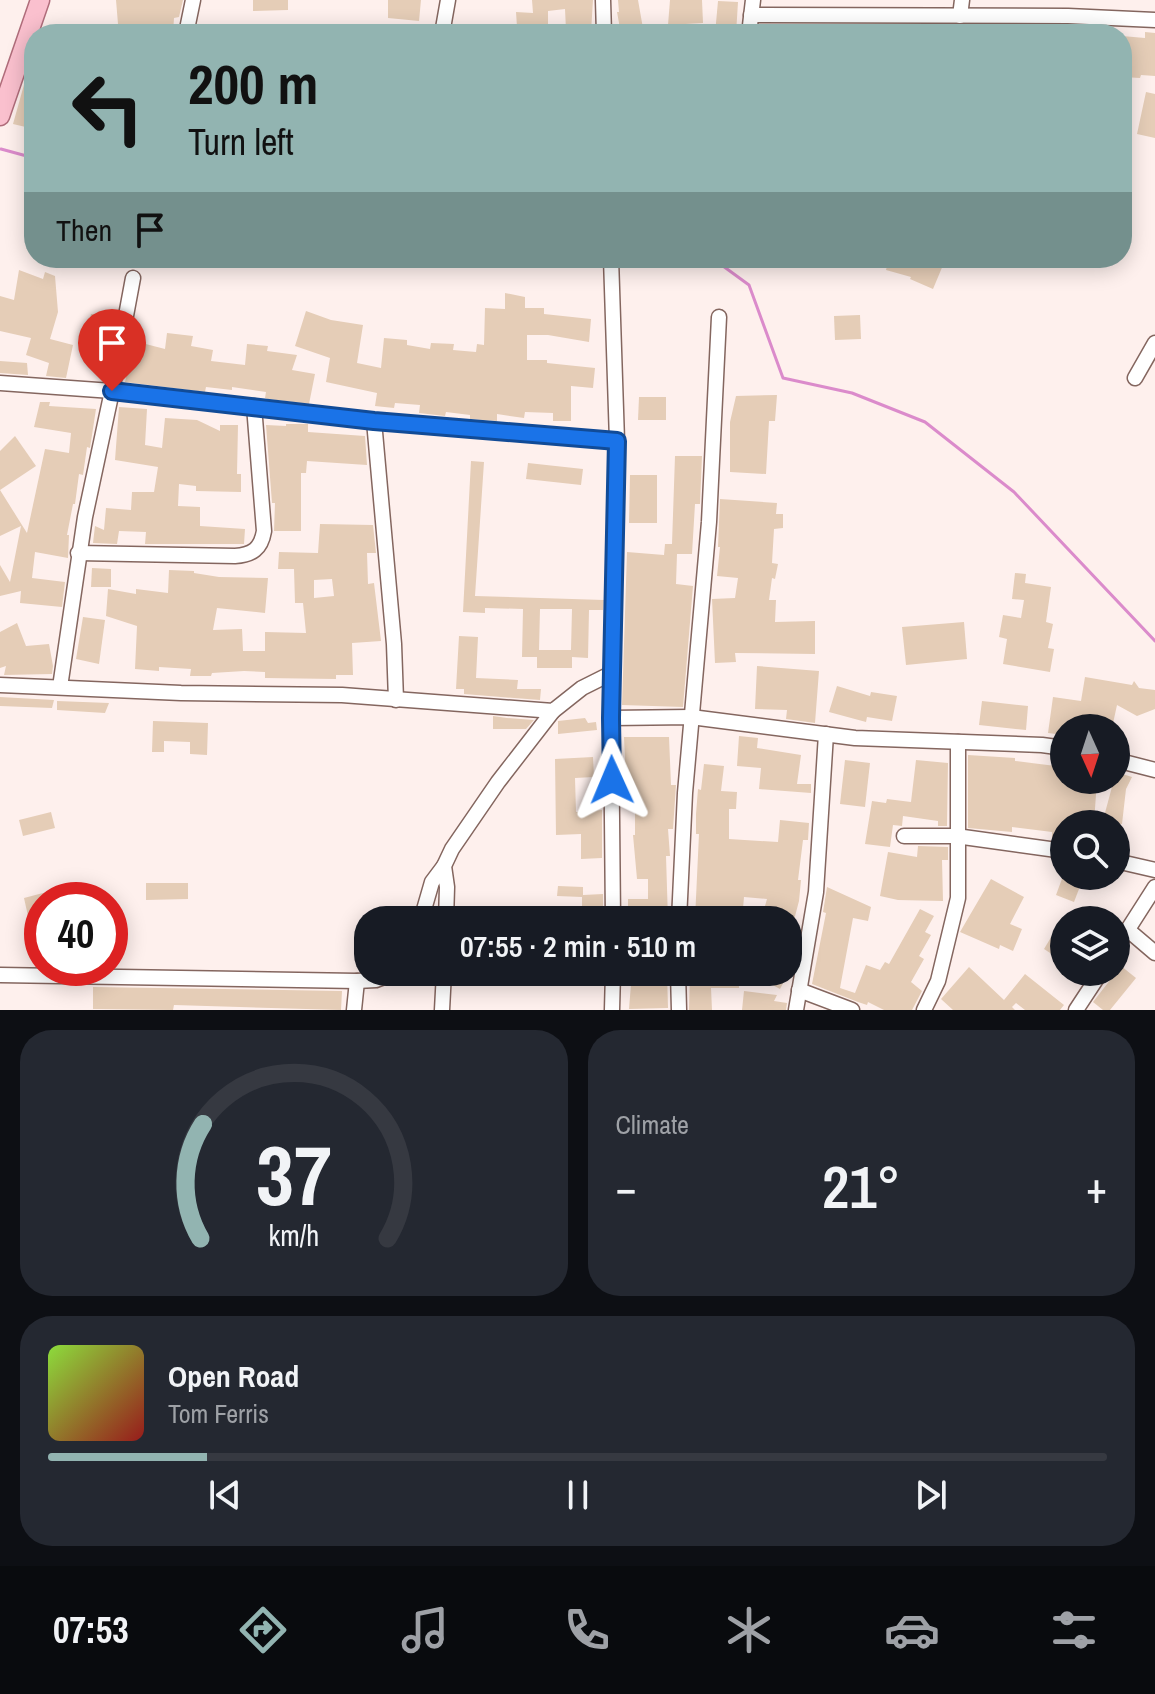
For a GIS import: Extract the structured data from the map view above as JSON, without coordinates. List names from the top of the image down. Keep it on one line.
{"north":"bottom","page":{"turn":["200 m","Turn left"],"then":"Then","limit":"40","trip":"07:55 · 2 min · 510 m","tile":"Climate","heat":["−","21°","+"],"song":["Open Road","Tom Ferris"],"tabs":"07:53","gauge":["37","km/h"]}}
